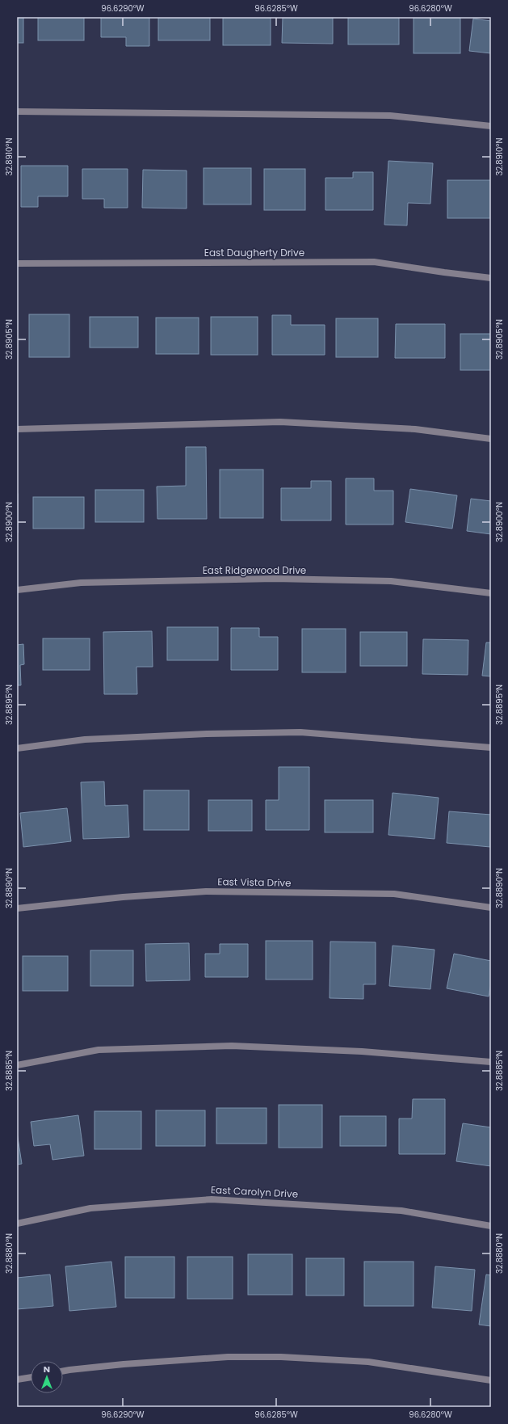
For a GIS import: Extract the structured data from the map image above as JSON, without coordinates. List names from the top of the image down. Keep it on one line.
{"streets":{"street":["East Daugherty Drive","East Ridgewood Drive","East Vista Drive","East Carolyn Drive"]},"north":"top","coordinates":["96.6290°W","96.6285°W","96.6280°W","32.8910°N","32.8905°N","32.8900°N","32.8895°N","32.8890°N","32.8885°N","32.8880°N"]}
